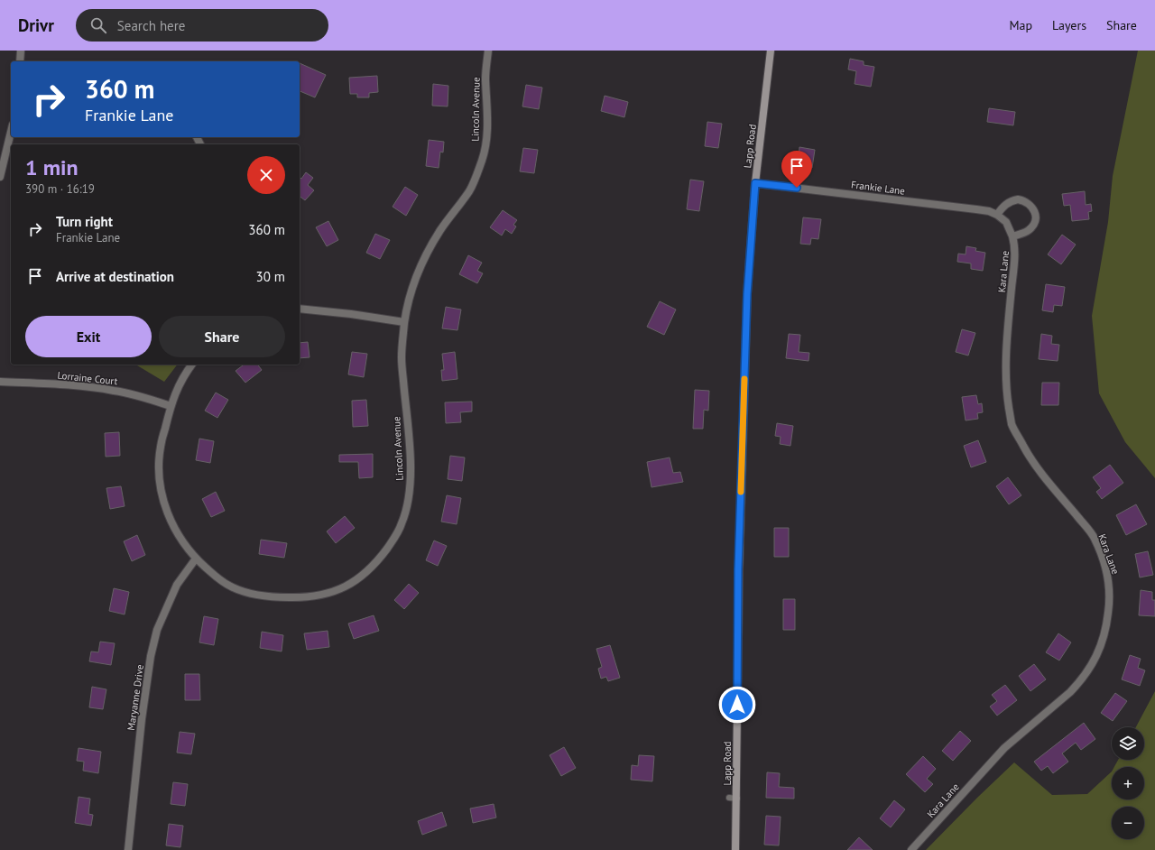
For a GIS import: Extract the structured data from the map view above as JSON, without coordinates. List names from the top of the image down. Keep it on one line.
{"streets":{"street":["Lincoln Avenue","Lapp Road","Frankie Lane","Kara Lane","Lorraine Court","Maryanne Drive"]},"crossings":[["Lincoln Avenue","Lorraine Court"],["Lincoln Avenue","Maryanne Drive"],["Lapp Road","Frankie Lane"],["Frankie Lane","Kara Lane"]],"page":{"header":"Drivr","search":"Search here","nav":["Map","Layers","Share"],"turn":["360 m","Frankie Lane"],"heading":["1 min","390 m · 16:19"],"list":[{"name":"Turn right","note":"Frankie Lane","value":"360 m"},{"name":"Arrive at destination","value":"30 m"}],"buttons":["Exit","Share"],"map_buttons":["+","−"]}}
